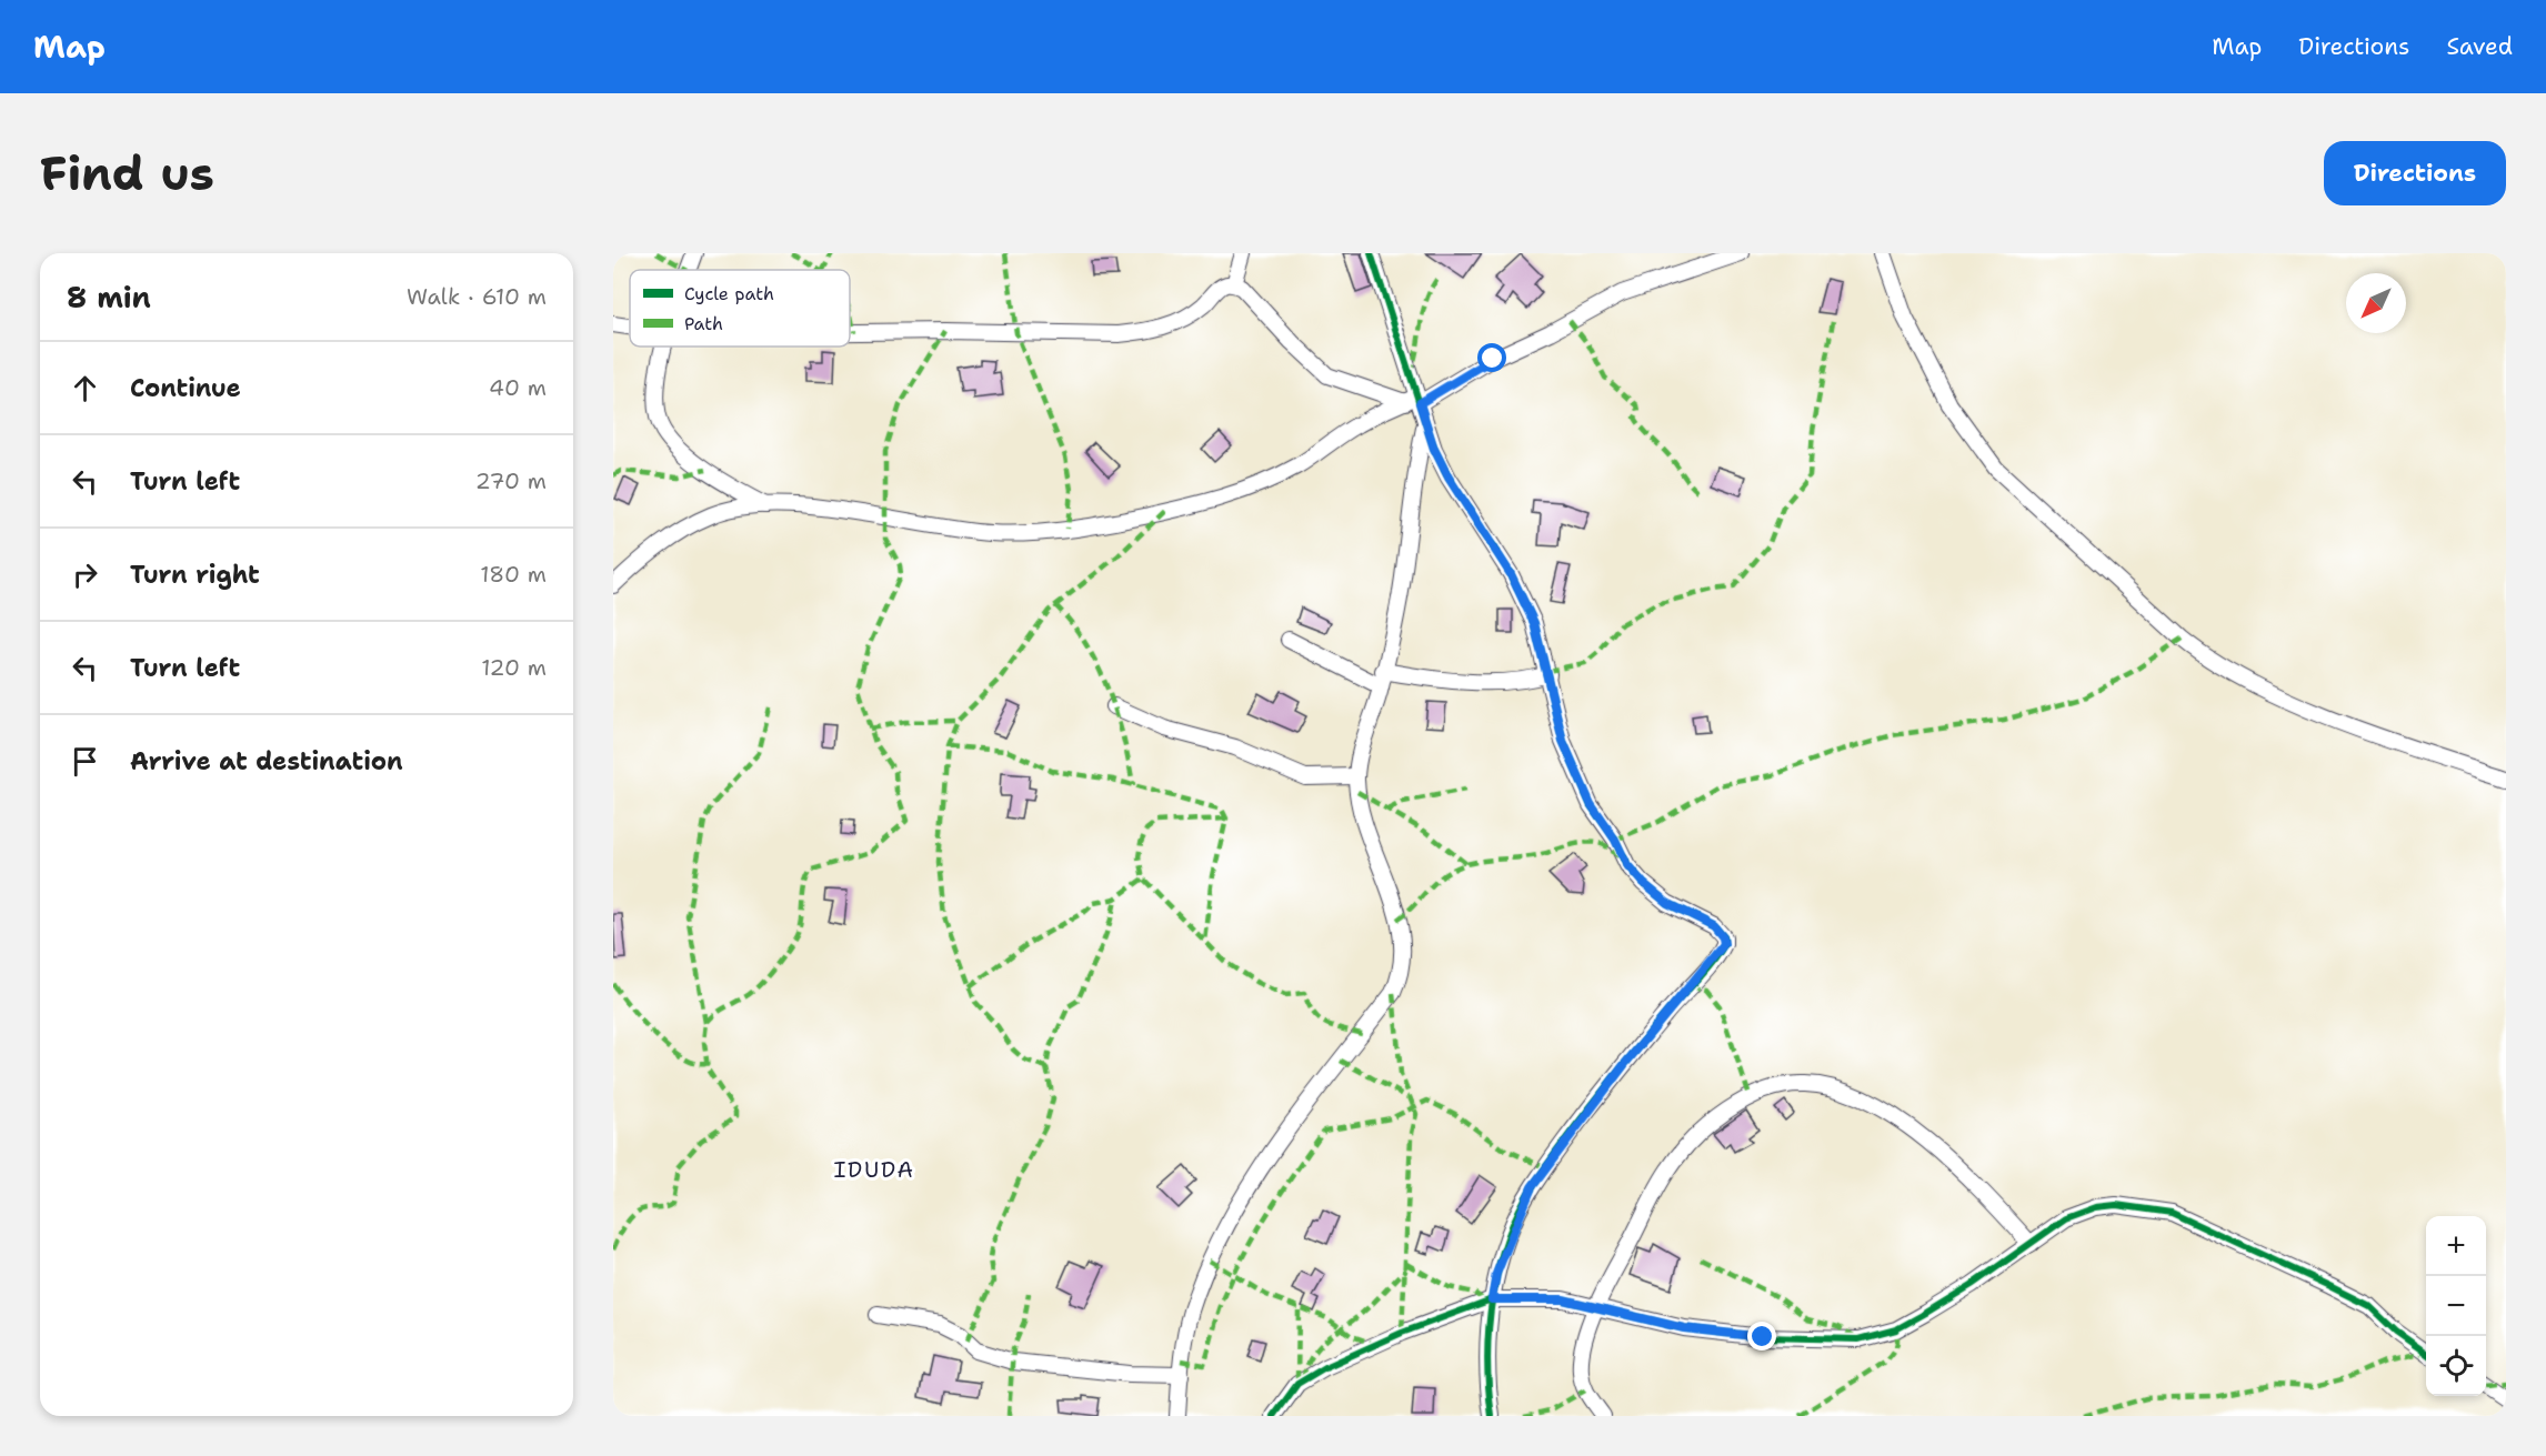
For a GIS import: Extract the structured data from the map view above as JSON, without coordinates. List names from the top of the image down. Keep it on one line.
{"districts":["IDUDA"],"legend":["Cycle path","Path"],"north":"bottom left","page":{"header":"Map","nav":["Map","Directions","Saved"],"buttons":"Directions","title":"Find us","heading":["8 min","Walk · 610 m"],"list":[["Continue","40 m"],["Turn left","270 m"],["Turn right","180 m"],["Turn left","120 m"],"Arrive at destination"],"map_buttons":["+","−"]}}
